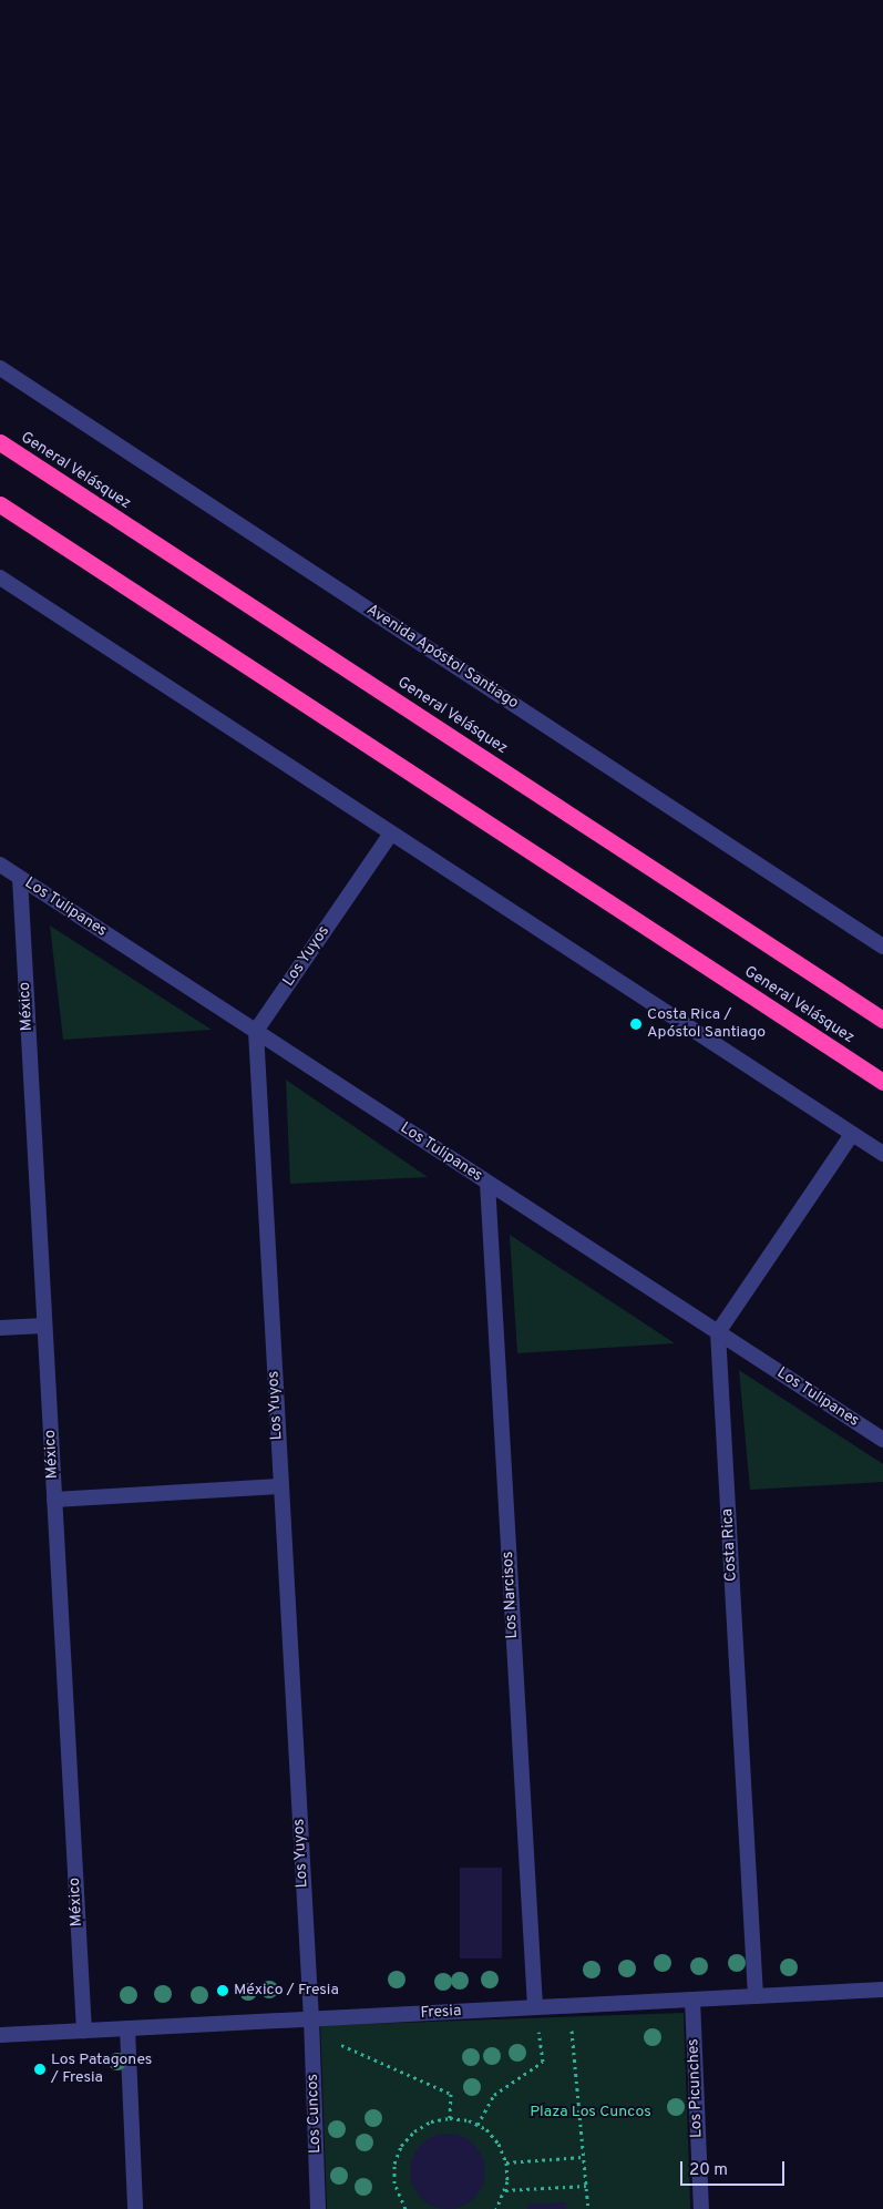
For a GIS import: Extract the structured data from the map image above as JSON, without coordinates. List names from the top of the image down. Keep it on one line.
{"streets":{"highway":["General Velásquez"],"street":["Avenida Apóstol Santiago","Los Tulipanes","Los Yuyos","México","Costa Rica","Los Narcisos","Fresia","Los Picunches","Los Cuncos"]},"crossings":[["Los Tulipanes","Los Yuyos"],["Los Tulipanes","México"],["Los Tulipanes","Costa Rica"],["Los Tulipanes","Los Narcisos"],["Los Yuyos","Fresia"],["Los Yuyos","Los Cuncos"],["México","Fresia"],["Costa Rica","Fresia"],["Los Narcisos","Fresia"],["Fresia","Los Picunches"],["Fresia","Los Cuncos"]],"parks":["Plaza Los Cuncos"],"places":["Costa Rica / Apóstol Santiago","México / Fresia","Los Patagones / Fresia"],"scale_bar":"20 m"}
